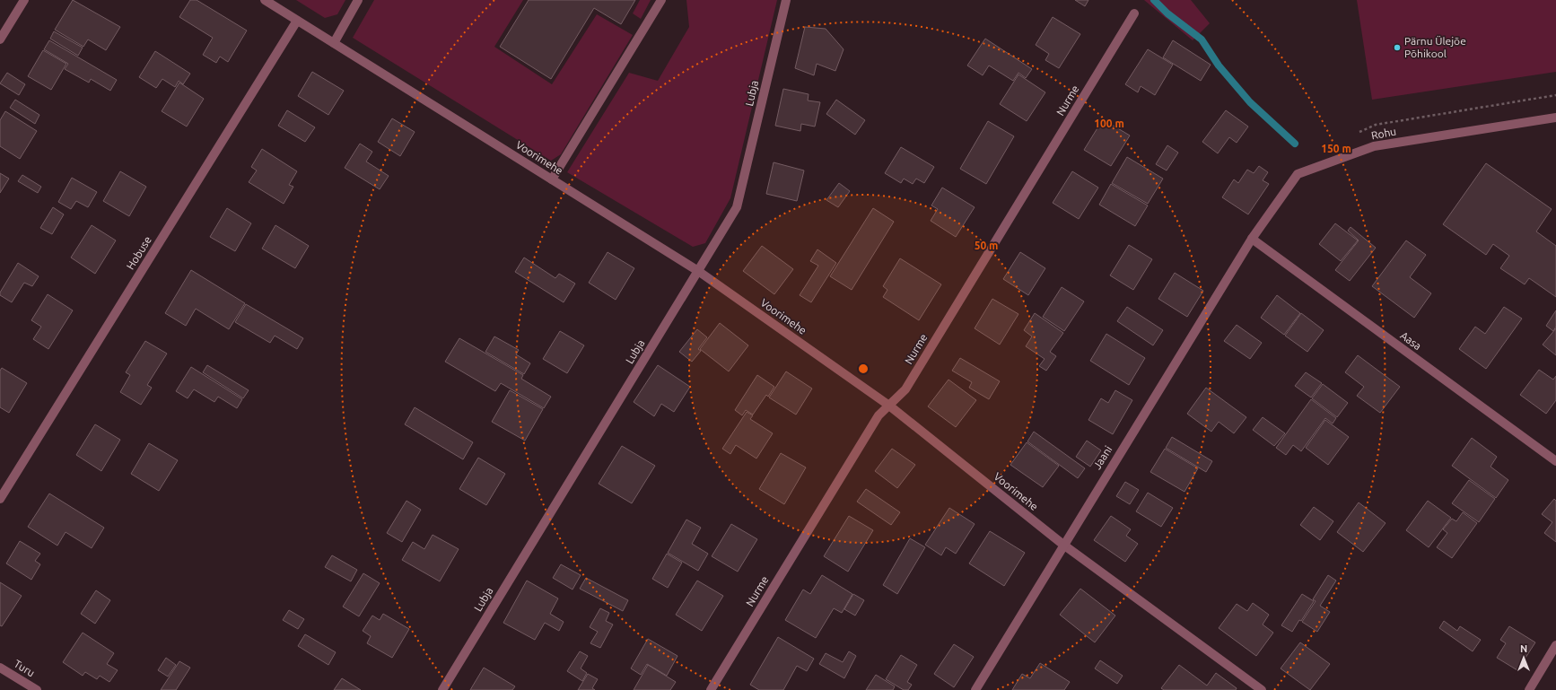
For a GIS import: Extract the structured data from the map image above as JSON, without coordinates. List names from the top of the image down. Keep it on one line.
{"streets":{"street":["Lubja","Nurme","Rohu","Voorimehe","Hobuse","Aasa","Jaani","Turu"]},"crossings":[["Lubja","Voorimehe"],["Nurme","Voorimehe"],["Rohu","Aasa"],["Rohu","Jaani"],["Voorimehe","Hobuse"],["Voorimehe","Jaani"],["Aasa","Jaani"]],"places":["Pärnu Ülejõe Põhikool"],"north":"top","rings":["100 m","150 m","50 m"]}
